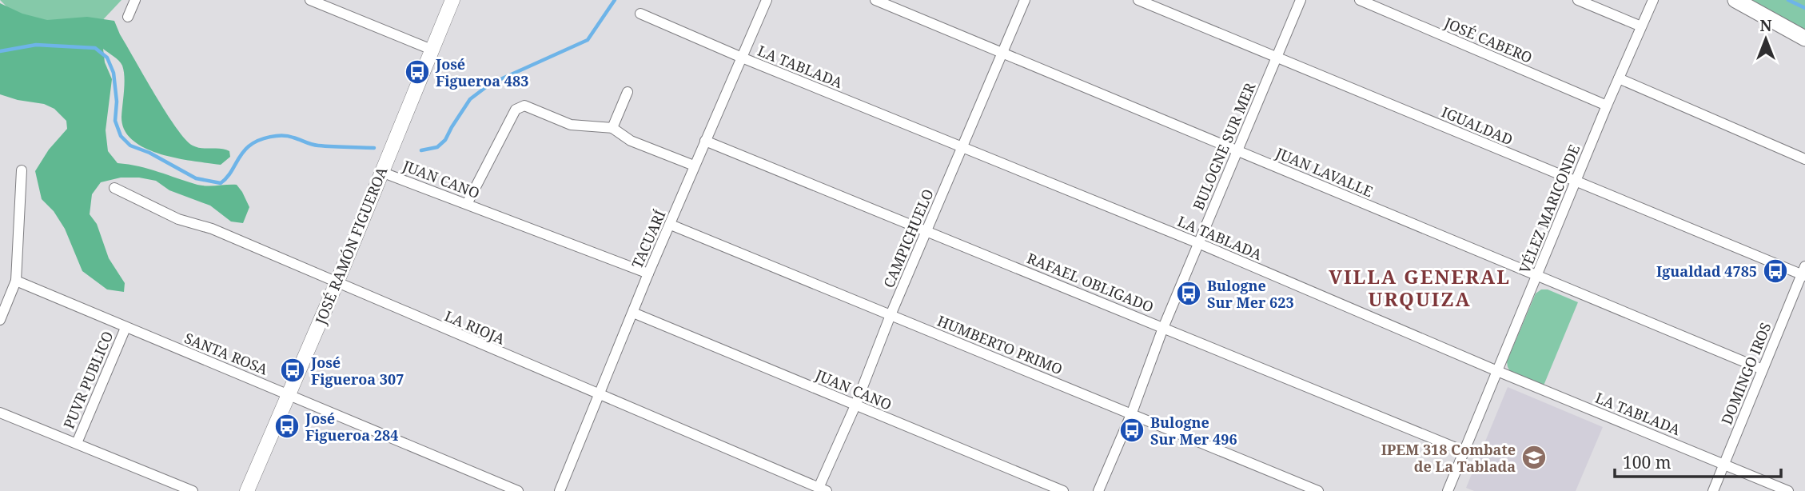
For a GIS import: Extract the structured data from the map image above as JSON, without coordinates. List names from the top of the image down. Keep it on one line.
{"streets":{"main road":["JOSÉ RAMÓN FIGUEROA"],"street":["JOSÉ CABERO","LA TABLADA","IGUALDAD","BULOGNE SUR MER","JUAN LAVALLE","JUAN CANO","VÉLEZ MARICONDE","CAMPICHUELO","TACUARÍ","RAFAEL OBLIGADO","LA RIOJA","HUMBERTO PRIMO","SANTA ROSA","DOMINGO IROS","PUVR PUBLICO"]},"crossings":[["JOSÉ CABERO","VÉLEZ MARICONDE"],["LA TABLADA","BULOGNE SUR MER"],["LA TABLADA","VÉLEZ MARICONDE"],["LA TABLADA","CAMPICHUELO"],["LA TABLADA","TACUARÍ"],["LA TABLADA","DOMINGO IROS"],["IGUALDAD","BULOGNE SUR MER"],["IGUALDAD","VÉLEZ MARICONDE"],["IGUALDAD","DOMINGO IROS"],["BULOGNE SUR MER","JUAN LAVALLE"],["BULOGNE SUR MER","RAFAEL OBLIGADO"],["BULOGNE SUR MER","HUMBERTO PRIMO"],["JUAN LAVALLE","VÉLEZ MARICONDE"],["JUAN LAVALLE","CAMPICHUELO"],["JUAN LAVALLE","DOMINGO IROS"],["JUAN CANO","CAMPICHUELO"],["JUAN CANO","TACUARÍ"],["JUAN CANO","JOSÉ RAMÓN FIGUEROA"],["VÉLEZ MARICONDE","RAFAEL OBLIGADO"],["CAMPICHUELO","RAFAEL OBLIGADO"],["CAMPICHUELO","LA RIOJA"],["CAMPICHUELO","HUMBERTO PRIMO"],["TACUARÍ","RAFAEL OBLIGADO"],["TACUARÍ","LA RIOJA"],["TACUARÍ","HUMBERTO PRIMO"],["JOSÉ RAMÓN FIGUEROA","LA RIOJA"],["JOSÉ RAMÓN FIGUEROA","SANTA ROSA"],["SANTA ROSA","PUVR PUBLICO"]],"districts":["VILLA GENERAL URQUIZA"],"places":{"bus stop":["José Figueroa 483","Igualdad 4785","Bulogne Sur Mer 623","José Figueroa 307","José Figueroa 284","Bulogne Sur Mer 496"],"school or university":["IPEM 318 Combate de La Tablada"]},"scale_bar":"100 m","north":"top"}
